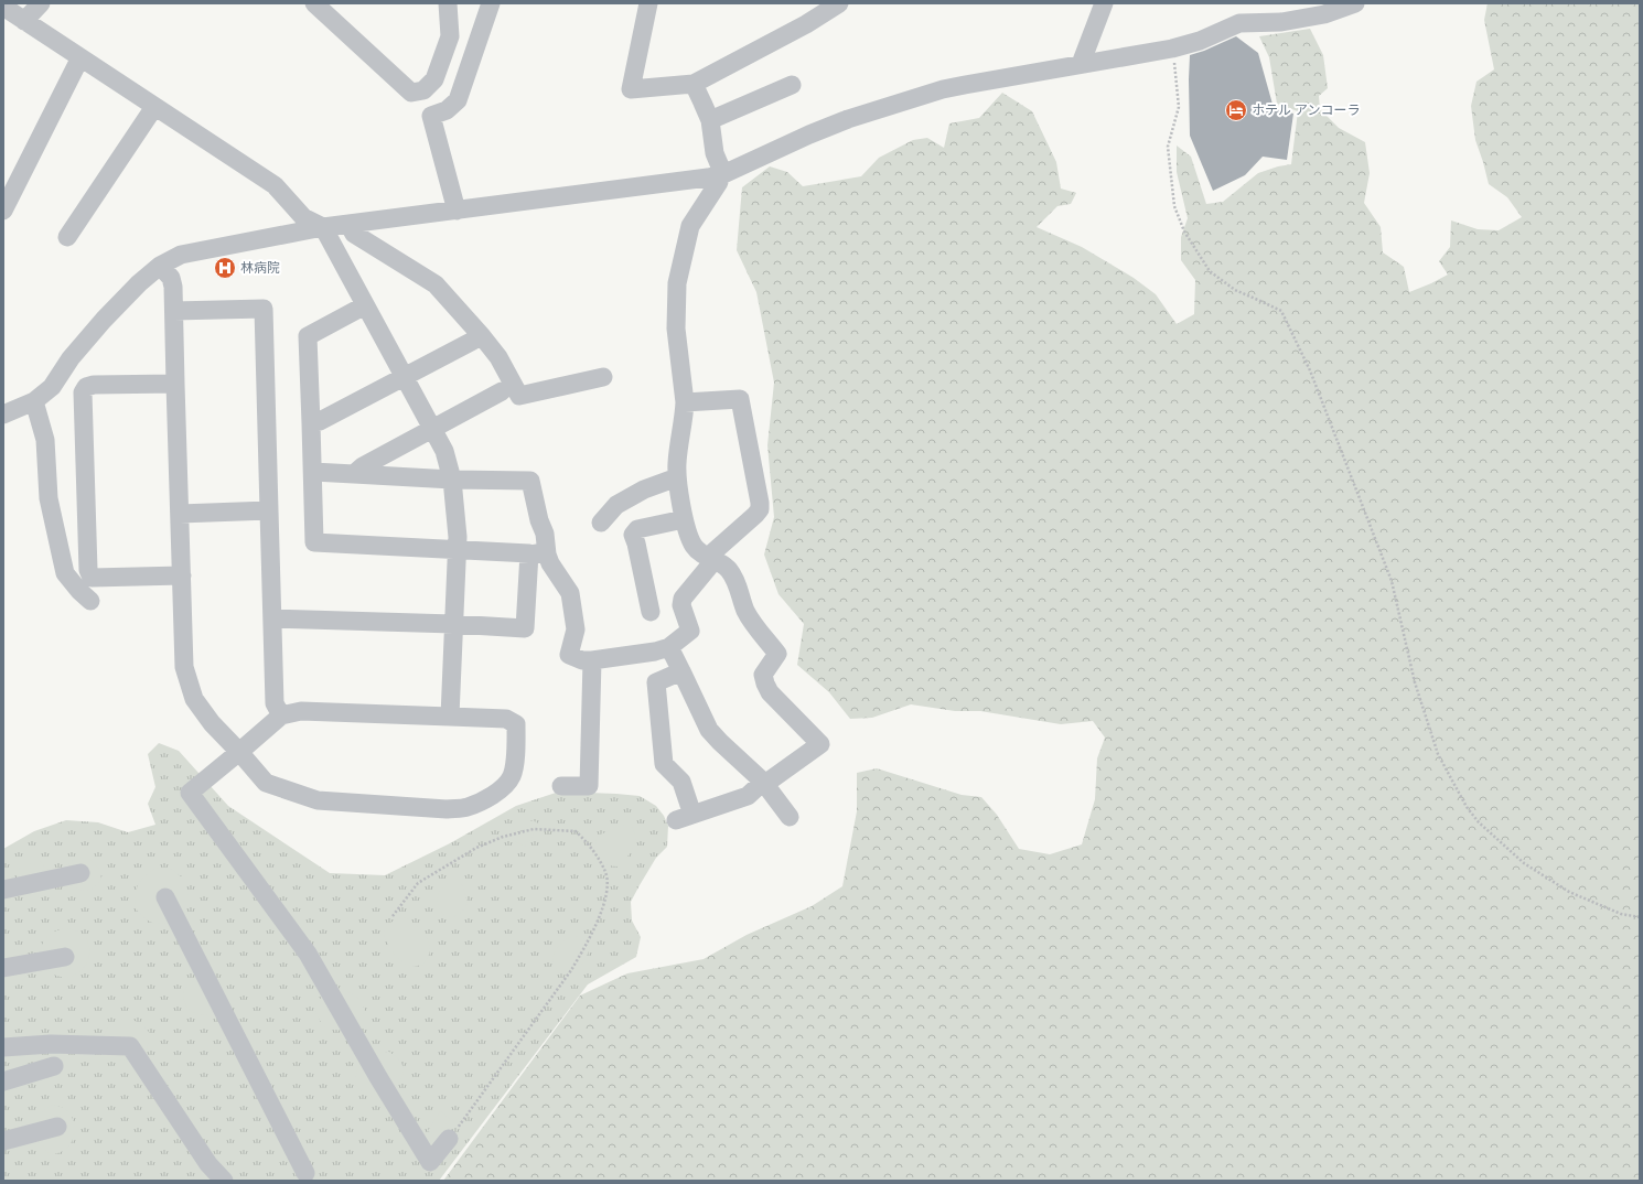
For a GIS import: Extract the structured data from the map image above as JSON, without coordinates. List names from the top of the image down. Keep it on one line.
{"places":{"hotel":["ホテル アンコーラ"],"hospital":["林病院"]}}
